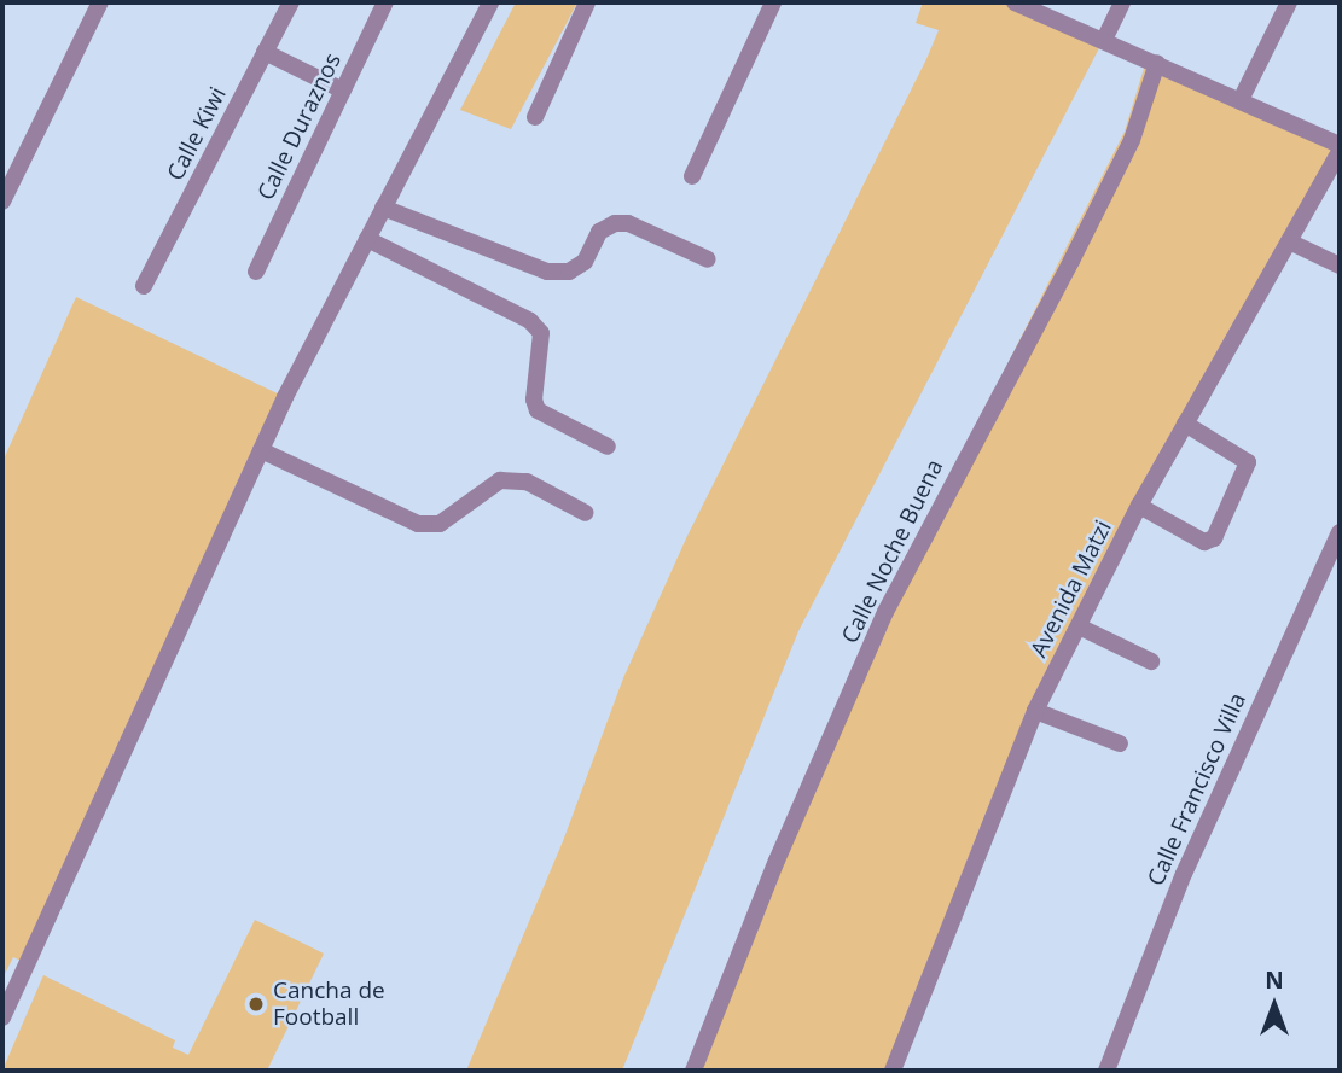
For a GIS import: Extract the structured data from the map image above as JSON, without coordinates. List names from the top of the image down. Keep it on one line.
{"streets":{"street":["Calle Duraznos","Calle Kiwi","Calle Noche Buena","Avenida Matzi","Calle Francisco Villa"]},"places":["Cancha de Football"],"north":"top"}
